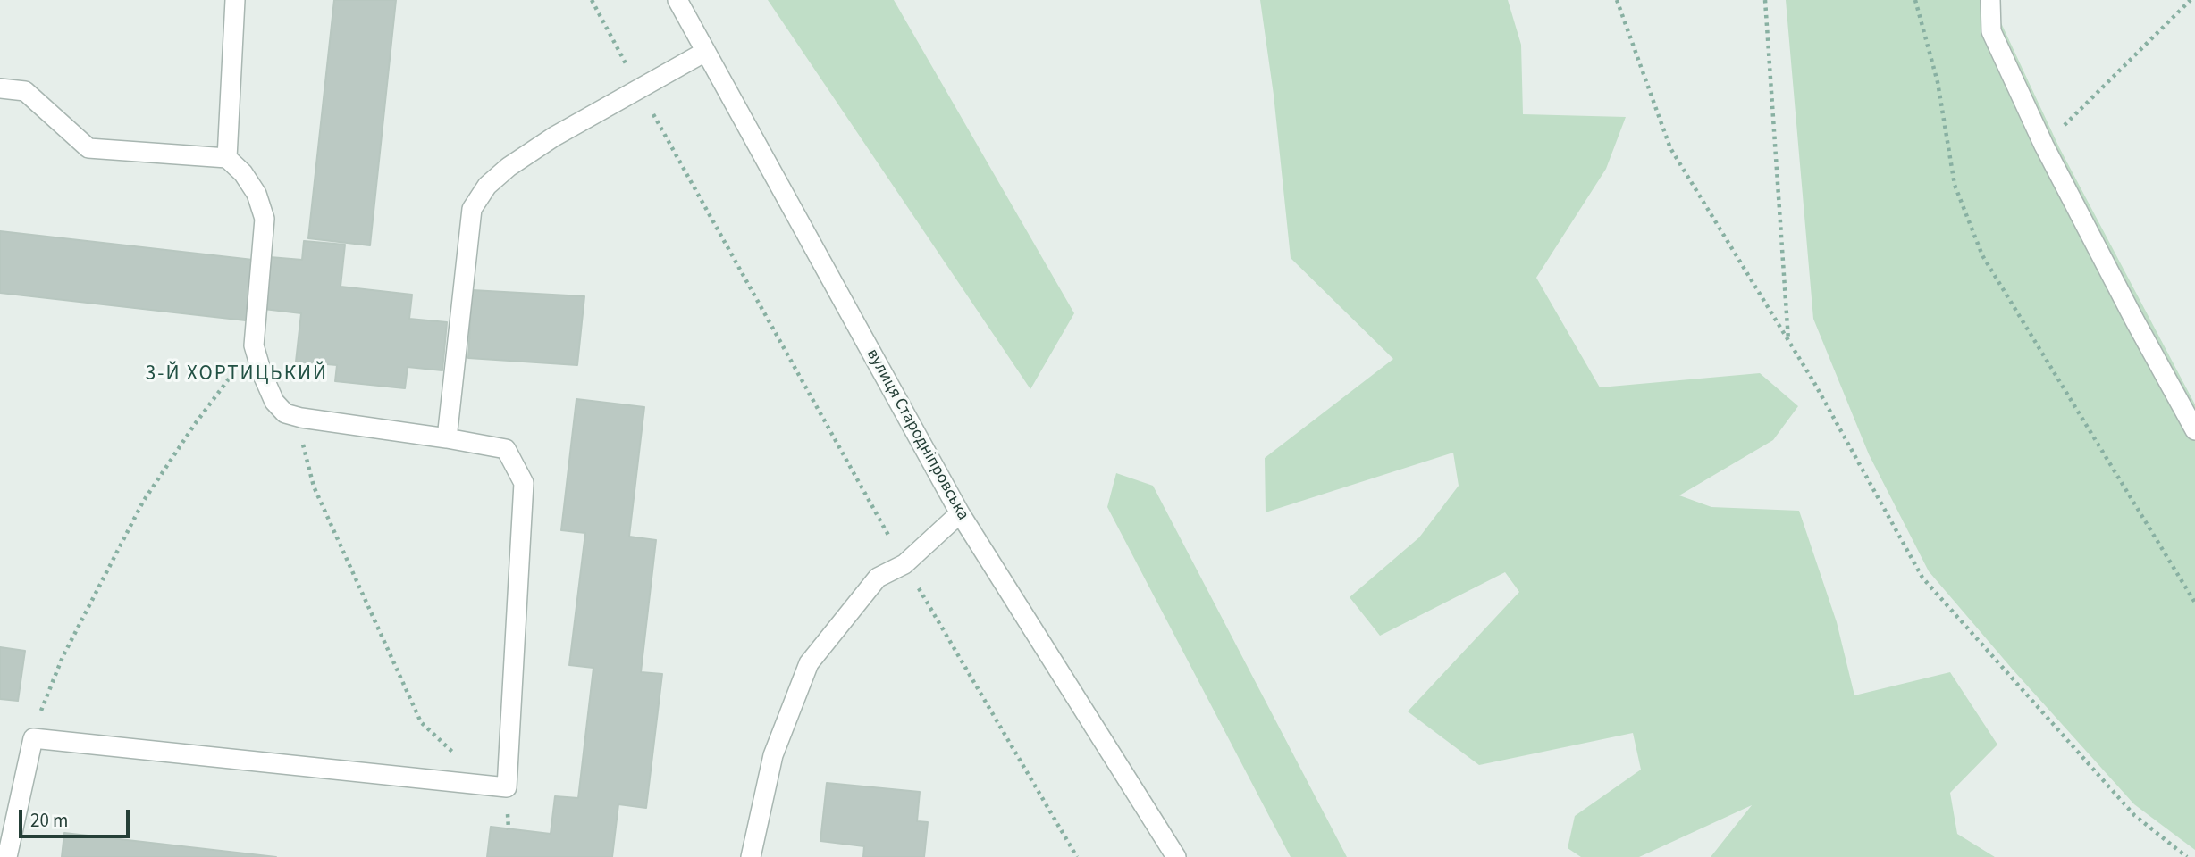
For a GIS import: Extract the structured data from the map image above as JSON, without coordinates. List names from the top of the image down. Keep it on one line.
{"streets":{"street":["вулиця Стародніпровська"]},"districts":["3-Й ХОРТИЦЬКИЙ"],"scale_bar":"20 m"}
